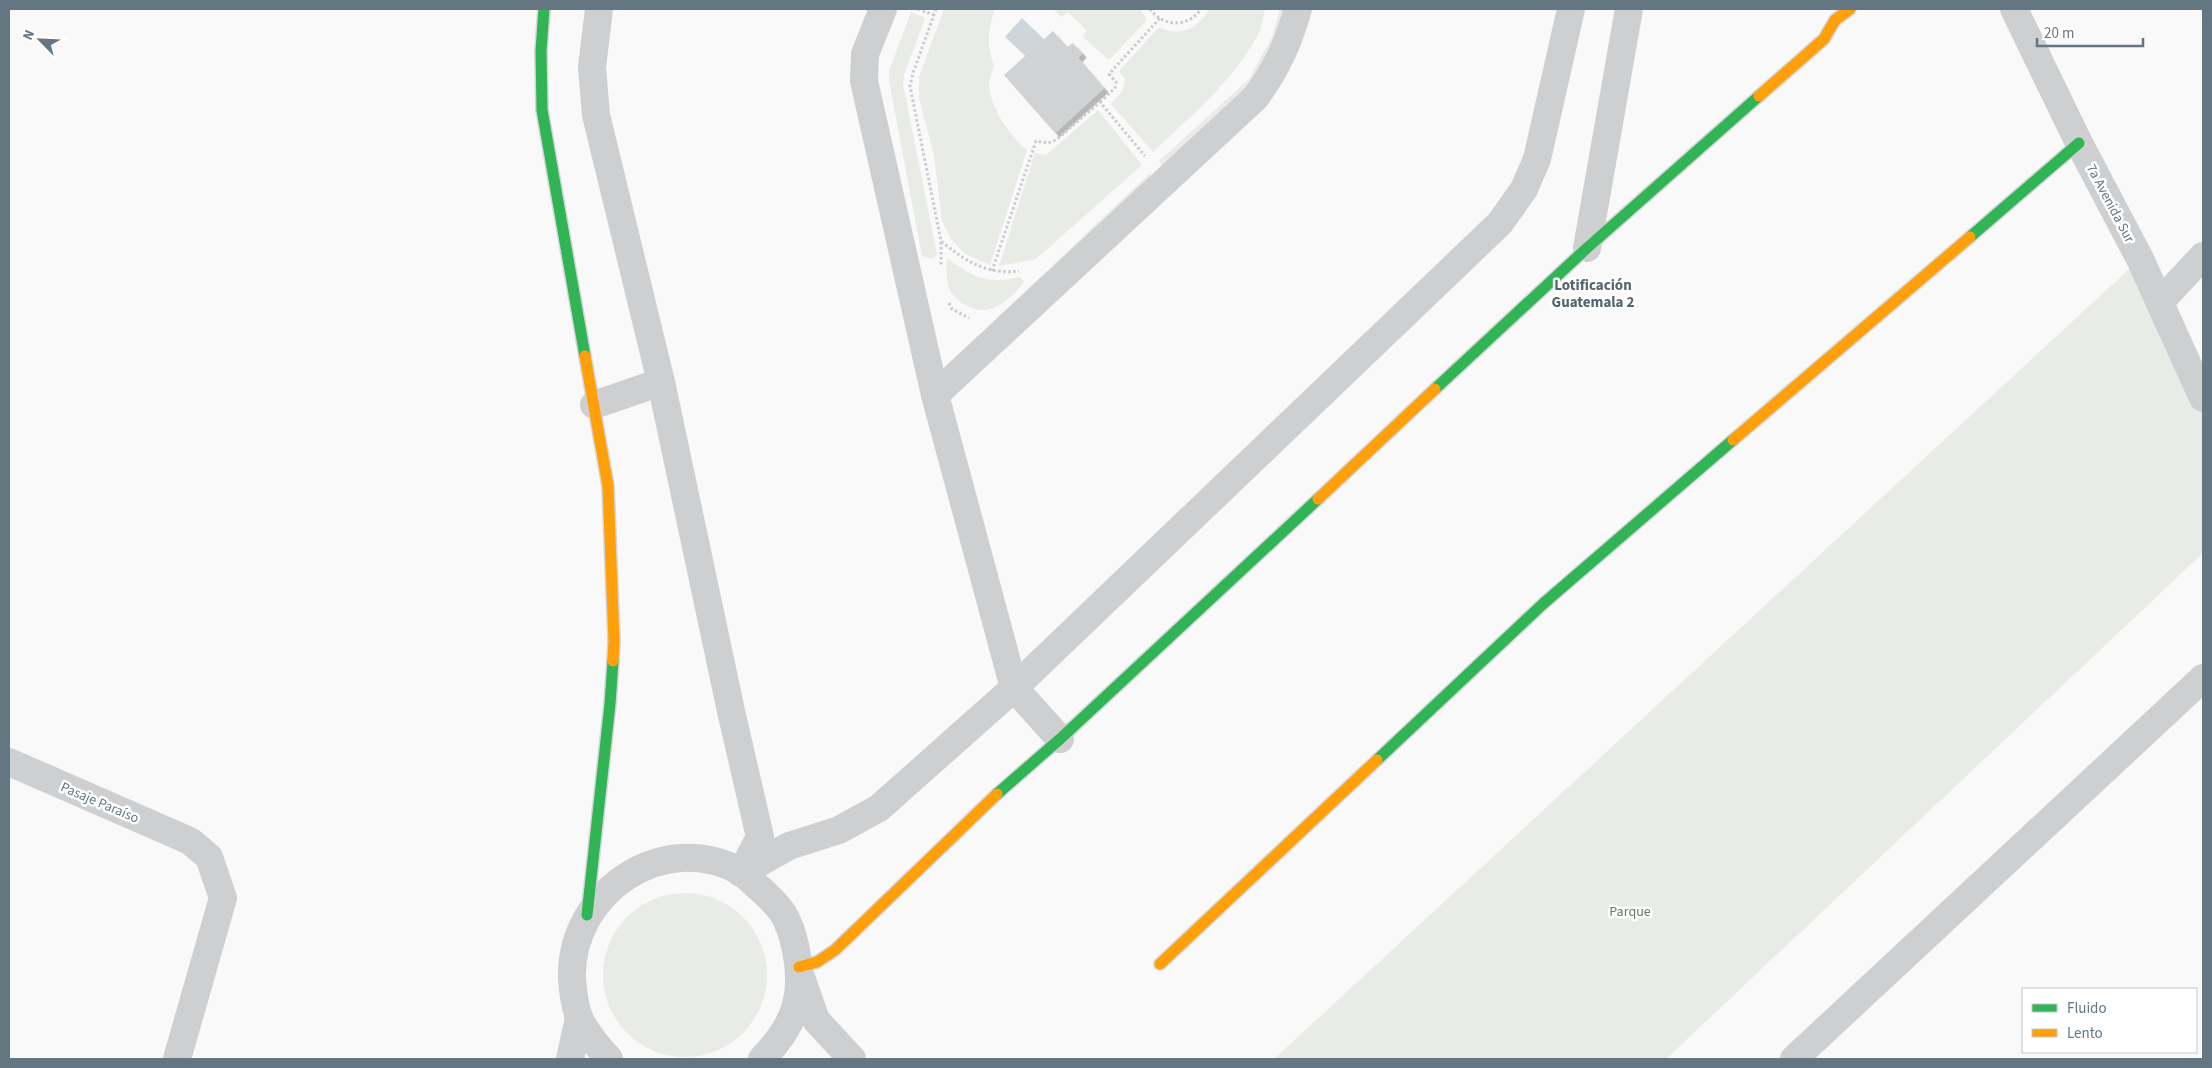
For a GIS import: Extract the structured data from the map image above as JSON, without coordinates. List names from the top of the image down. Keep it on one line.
{"streets":{"street":["7a Avenida Sur","Pasaje Paraíso"]},"districts":["Lotificación Guatemala 2"],"parks":["Parque"],"legend":["Fluido","Lento"],"scale_bar":"20 m","north":"top left"}
